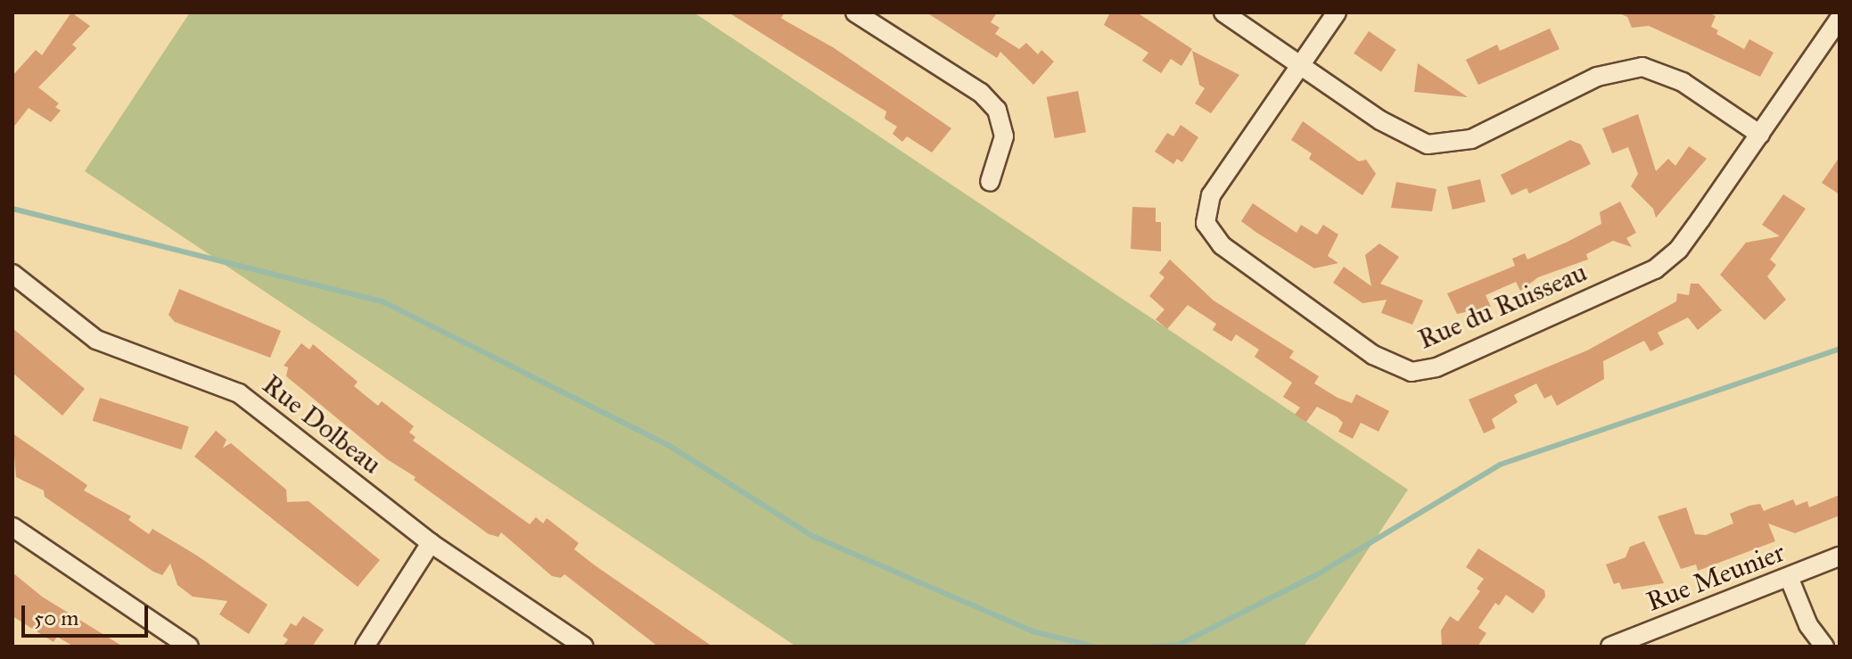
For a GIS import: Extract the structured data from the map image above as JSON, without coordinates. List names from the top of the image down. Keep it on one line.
{"streets":{"street":["Rue du Ruisseau","Rue Dolbeau","Rue Meunier"]},"scale_bar":"50 m"}
